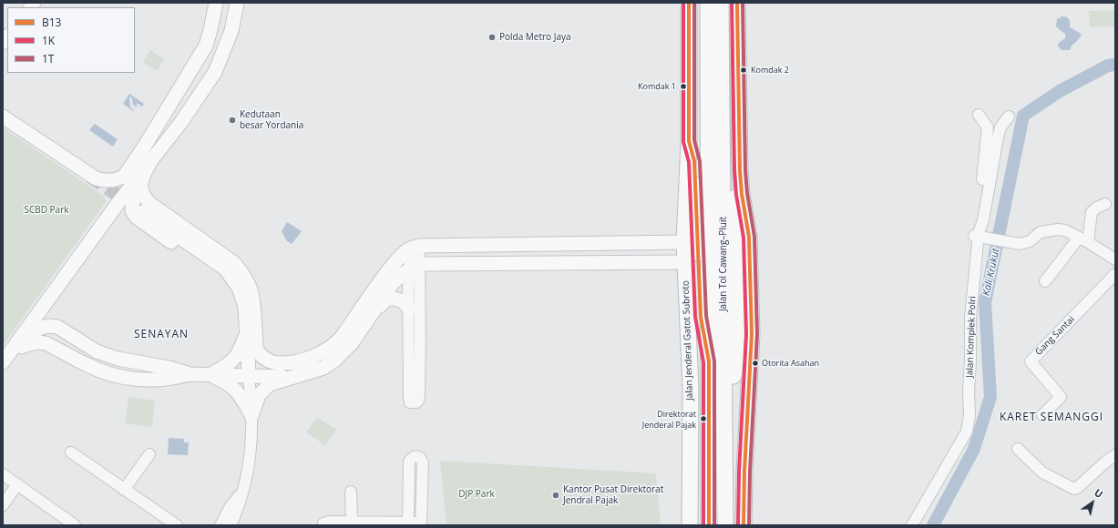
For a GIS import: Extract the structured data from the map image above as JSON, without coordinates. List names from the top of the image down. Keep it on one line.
{"streets":{"highway":["Jalan Tol Cawang–Pluit","Jalan Jenderal Gatot Subroto"],"street":["Gang Santai","Jalan Komplek Polri"]},"districts":["SENAYAN","KARET SEMANGGI"],"water":["Kali Krukut"],"parks":["SCBD Park","DJP Park"],"places":["Polda Metro Jaya","Komdak 2","Komdak 1","Kedutaan besar Yordania","Otorita Asahan","Direktorat Jenderal Pajak","Kantor Pusat Direktorat Jendral Pajak"],"lines":["transit line B13","transit line 1K","transit line 1T"],"legend":["B13","1K","1T"],"north":"top right"}
